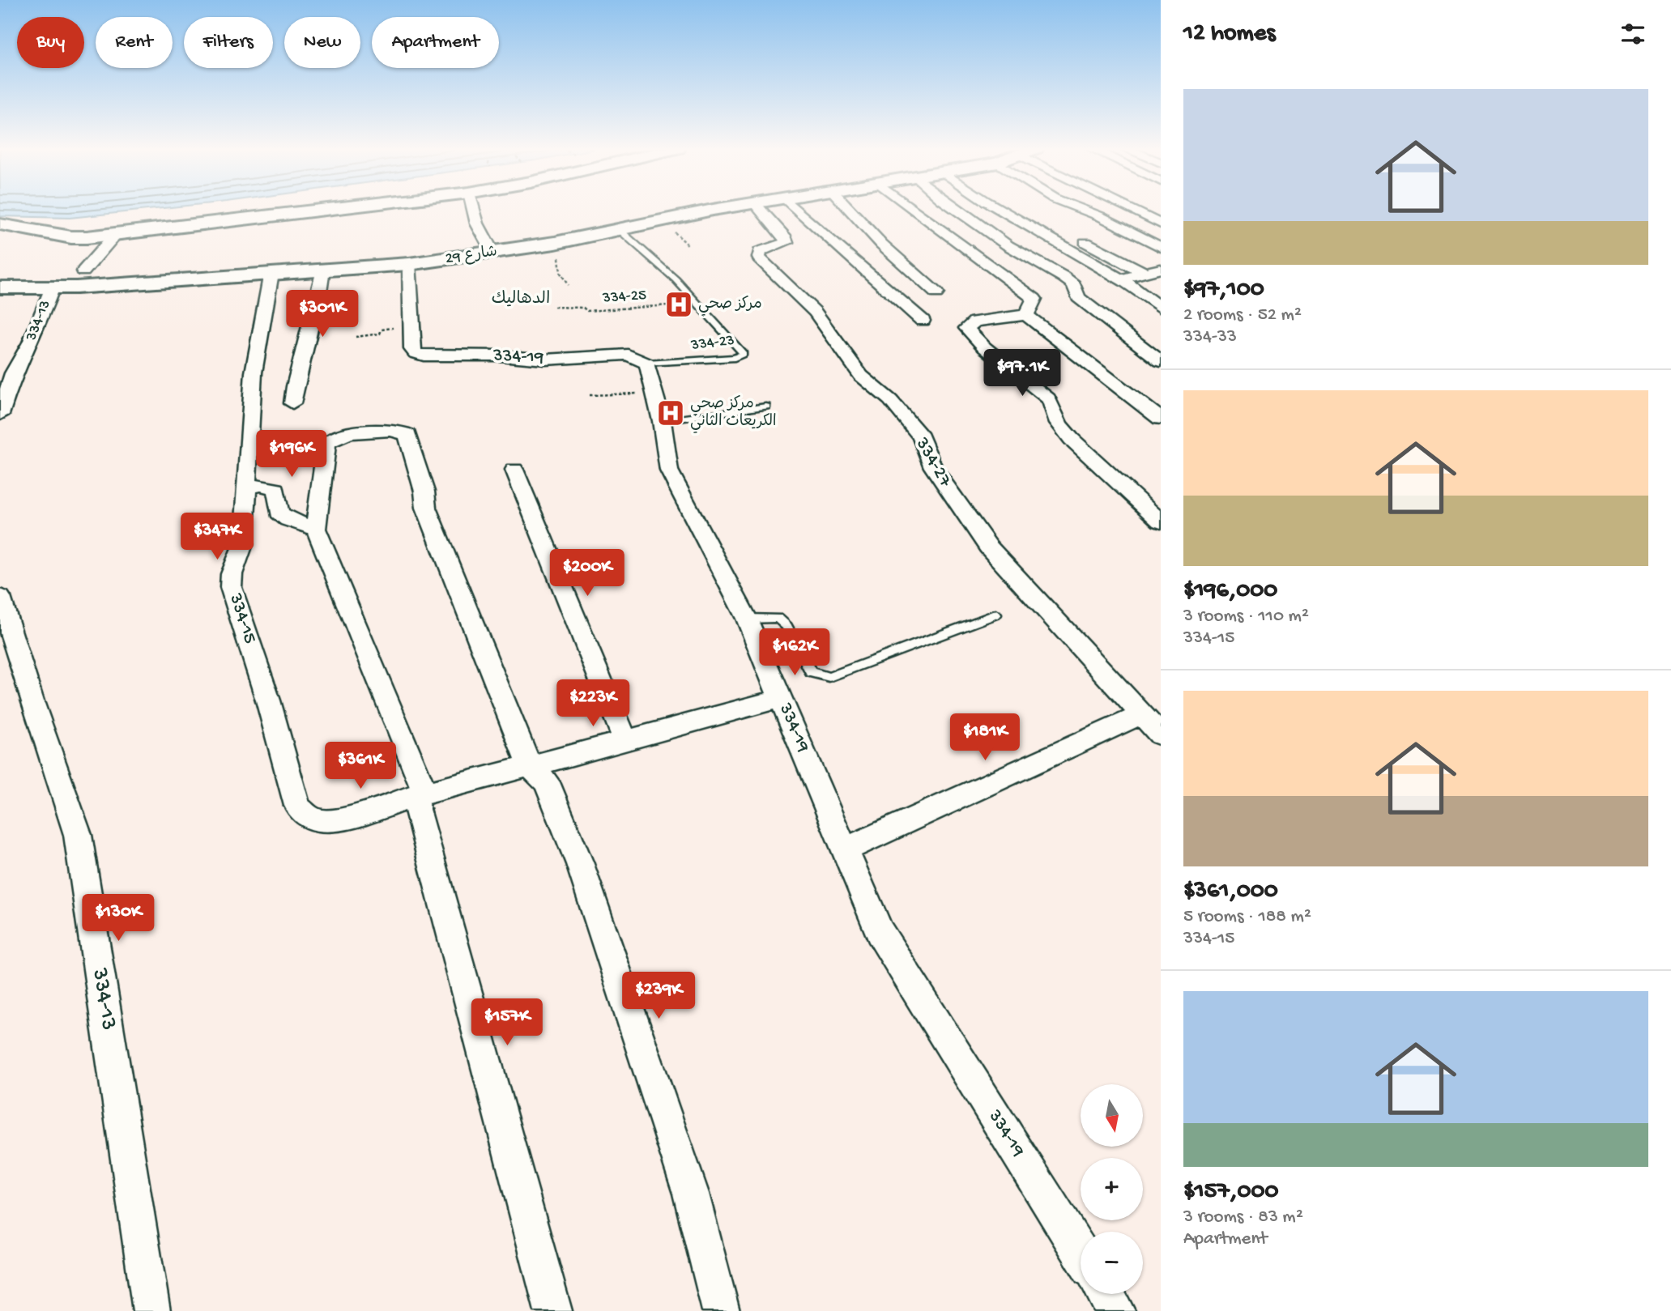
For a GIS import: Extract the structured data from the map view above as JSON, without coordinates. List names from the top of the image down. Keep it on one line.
{"streets":{"street":["شارع 29","334-13","334-19","334-27","334-15"],"lane":["334-23"],"path":["334-25"]},"crossings":[["شارع 29","334-13"],["شارع 29","334-23"],["شارع 29","334-19"],["شارع 29","334-15"],["334-25","334-23"],["334-23","334-19"]],"districts":["الدهاليك"],"places":{"hospital":["مركز صحي","مركز صحي الكريعات الثاني"]},"north":"bottom","page":{"heading":"12 homes","chip":["Buy","Rent","Filters","New","Apartment"],"list":[{"name":"$97,100","note":"2 rooms · 52 m² · 334-33"},{"name":"$196,000","note":"3 rooms · 110 m² · 334-15"},{"name":"$361,000","note":"5 rooms · 188 m² · 334-15"},{"name":"$157,000","note":"3 rooms · 83 m² · Apartment"}],"price":["$301K","$97.1K","$196K","$347K","$200K","$162K","$223K","$181K","$361K","$130K","$239K","$157K"],"map_buttons":["+","−"]}}
